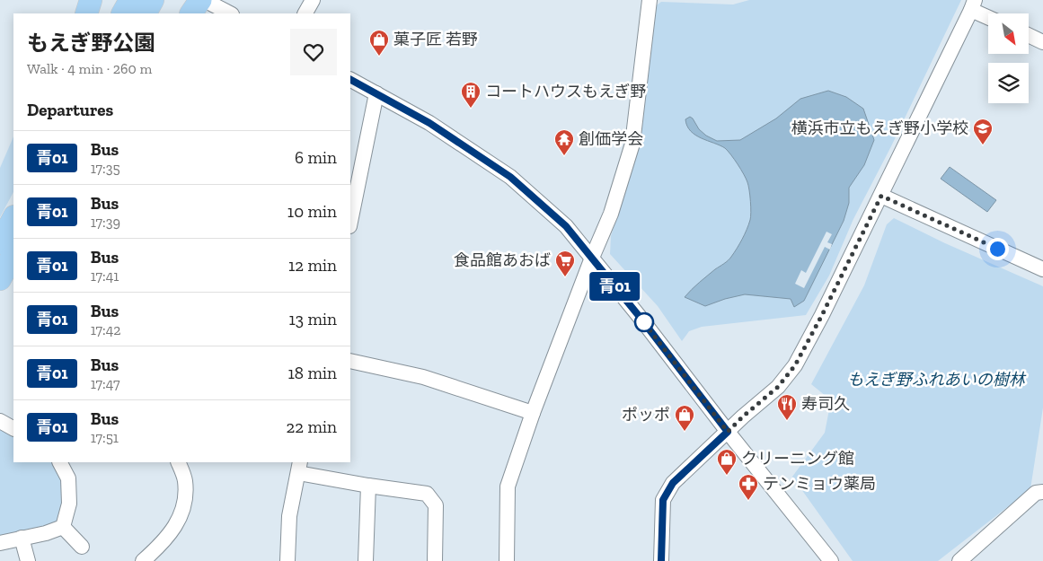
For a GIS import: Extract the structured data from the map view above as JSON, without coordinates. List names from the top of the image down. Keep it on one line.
{"parks":["もえぎ野ふれあいの樹林"],"places":{"shop":["菓子匠 若野","ポッポ","クリーニング館"],"building":["コートハウスもえぎ野"],"school or university":["横浜市立もえぎ野小学校"],"temple":["創価学会"],"supermarket":["食品館あおば"],"restaurant":["寿司久"],"pharmacy":["テンミョウ薬局"]},"lines":["bus line 青01"],"north":"bottom right","page":{"on_map":"青01","heading":[["もえぎ野公園","Walk · 4 min · 260 m"],"Departures"],"list":[{"mark":"青01","name":"Bus","note":"17:35","value":"6 min"},{"mark":"青01","name":"Bus","note":"17:39","value":"10 min"},{"mark":"青01","name":"Bus","note":"17:41","value":"12 min"},{"mark":"青01","name":"Bus","note":"17:42","value":"13 min"},{"mark":"青01","name":"Bus","note":"17:47","value":"18 min"},{"mark":"青01","name":"Bus","note":"17:51","value":"22 min"}]}}
